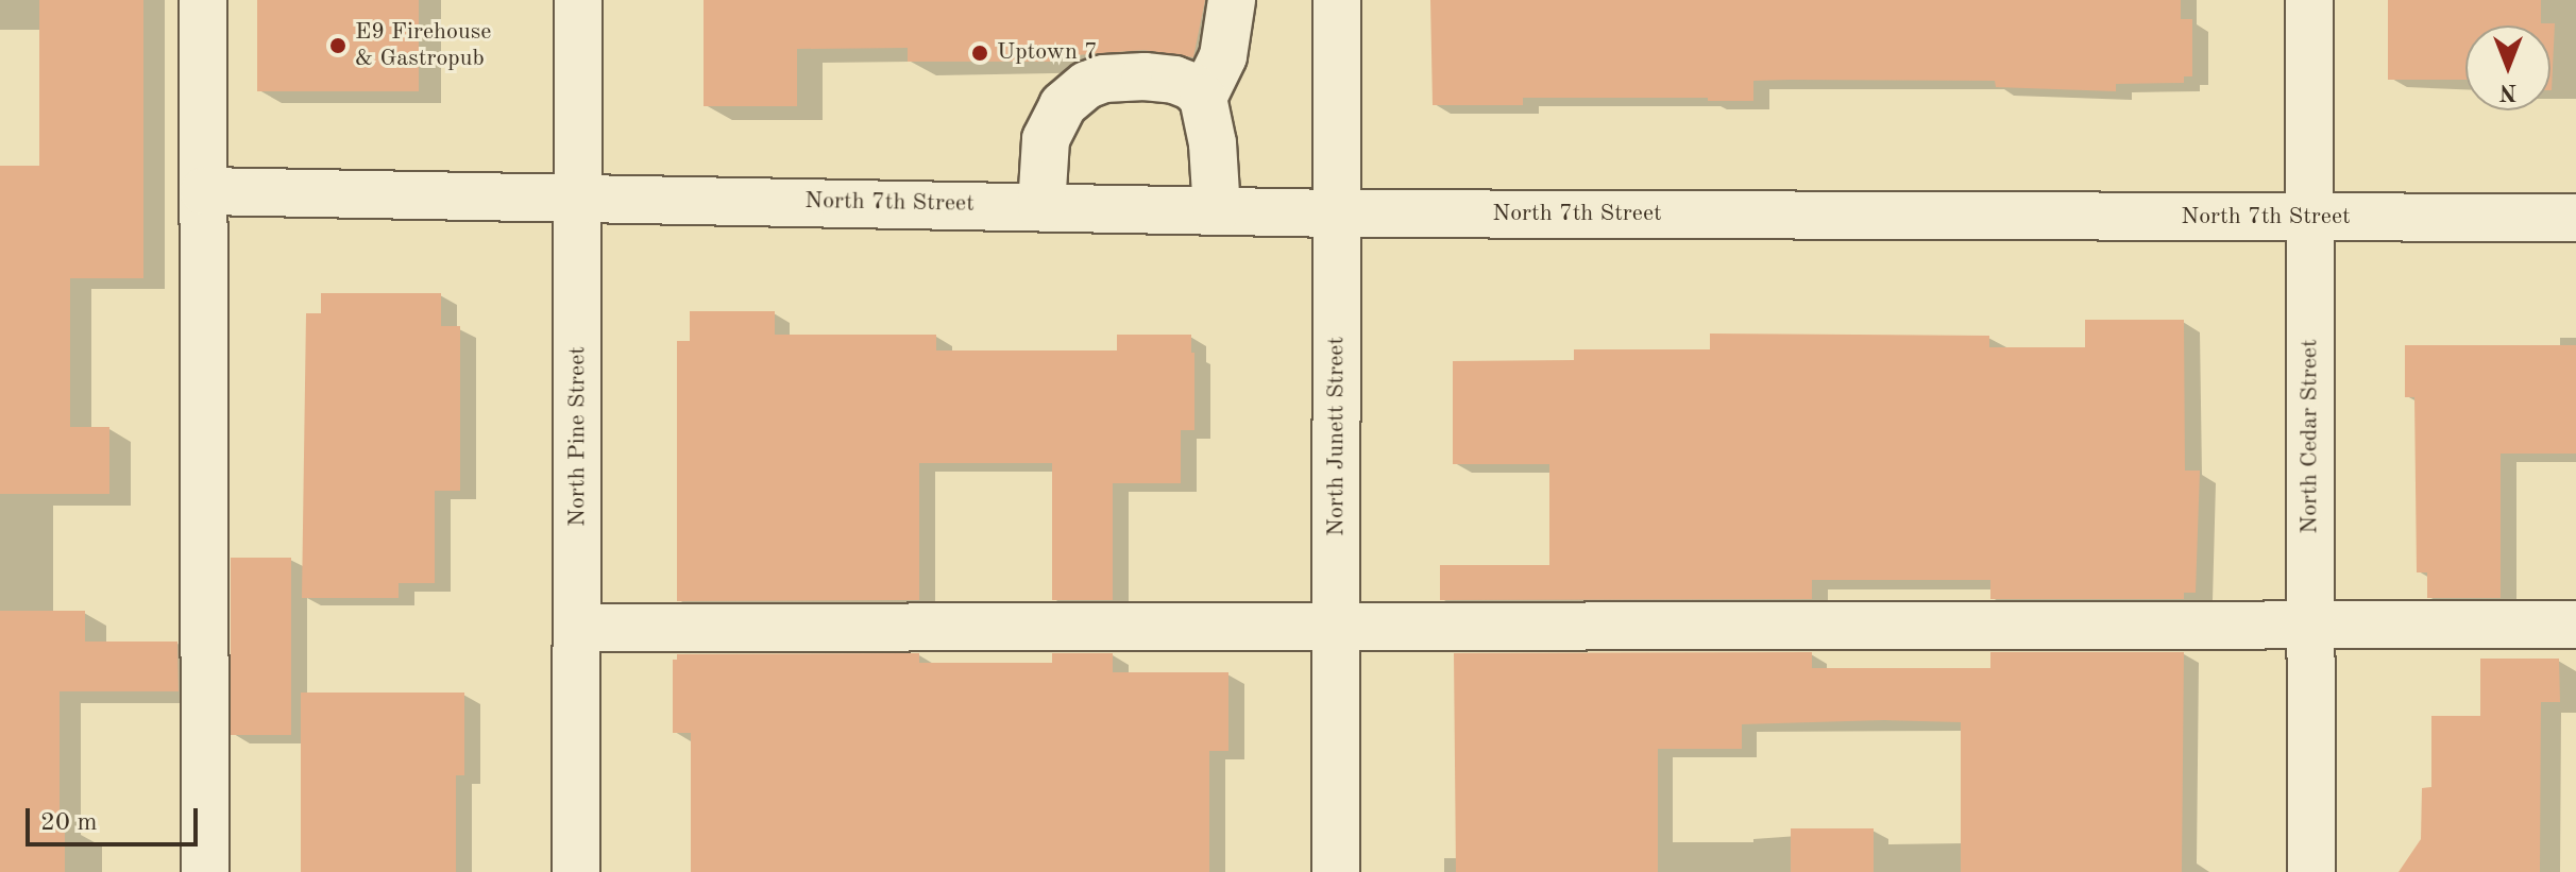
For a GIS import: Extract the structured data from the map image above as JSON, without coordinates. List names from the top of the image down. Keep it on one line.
{"streets":{"street":["North 7th Street","North Pine Street","North Junett Street","North Cedar Street"]},"crossings":[["North 7th Street","North Pine Street"],["North 7th Street","North Junett Street"],["North 7th Street","North Cedar Street"]],"places":["E9 Firehouse & Gastropub","Uptown 7"],"scale_bar":"20 m","north":"bottom"}
